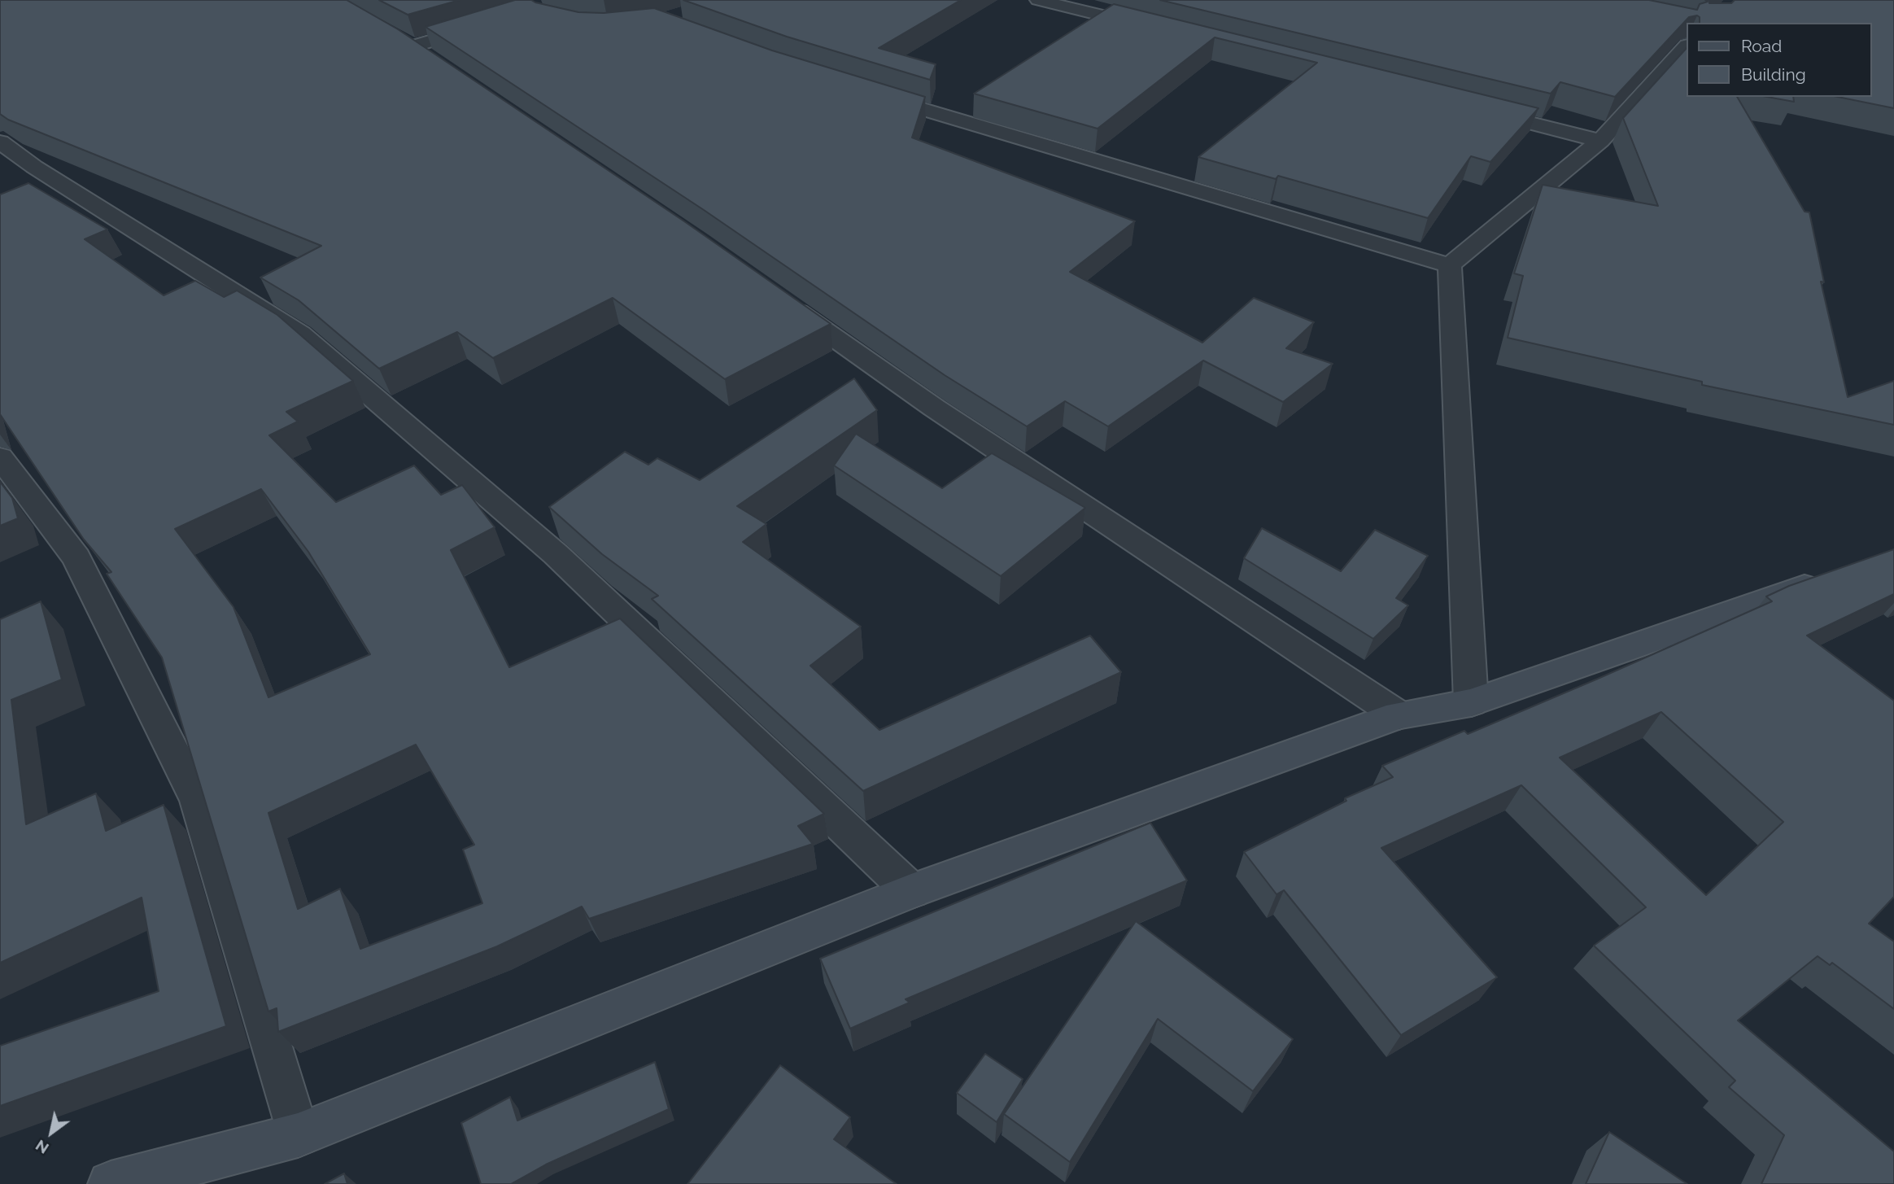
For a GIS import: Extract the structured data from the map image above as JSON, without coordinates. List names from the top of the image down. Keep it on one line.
{"legend":["Road","Building"],"north":"bottom left"}
